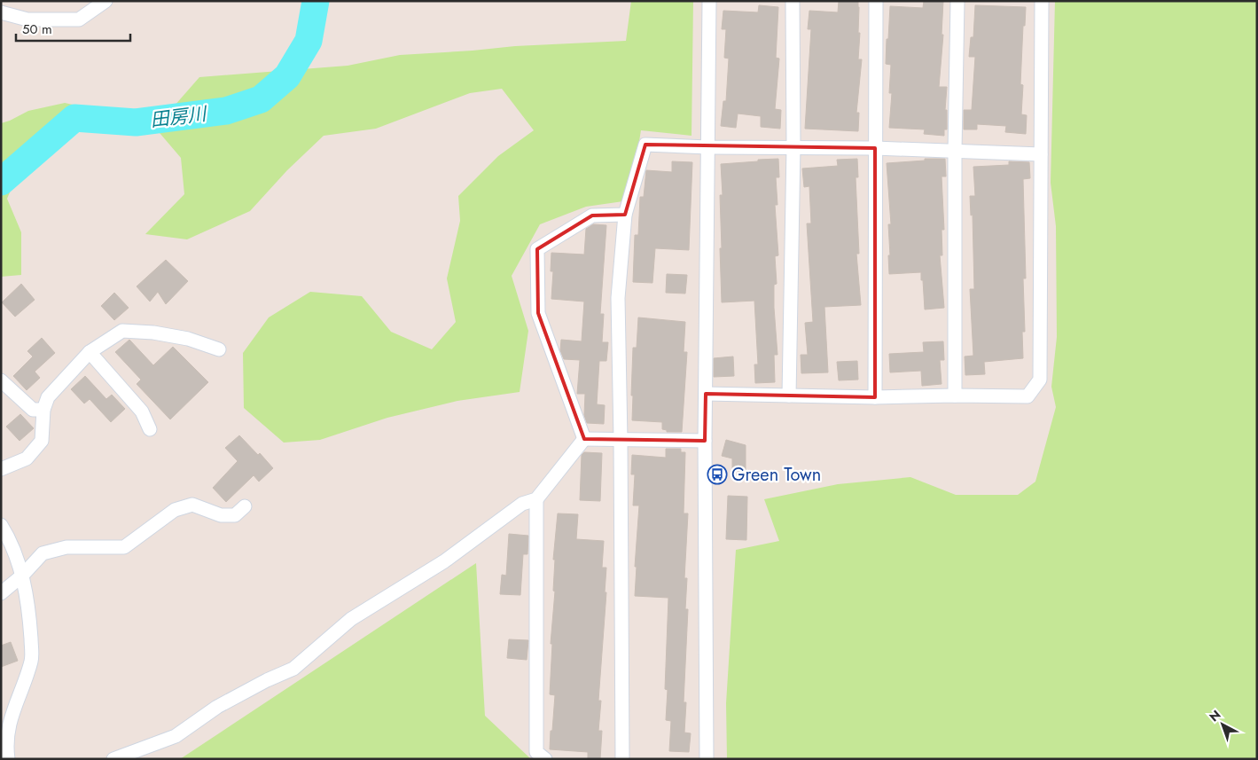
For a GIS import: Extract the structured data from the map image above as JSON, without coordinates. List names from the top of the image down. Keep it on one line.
{"water":["田房川"],"places":{"bus stop":["Green Town"]},"scale_bar":"50 m","north":"top left"}
